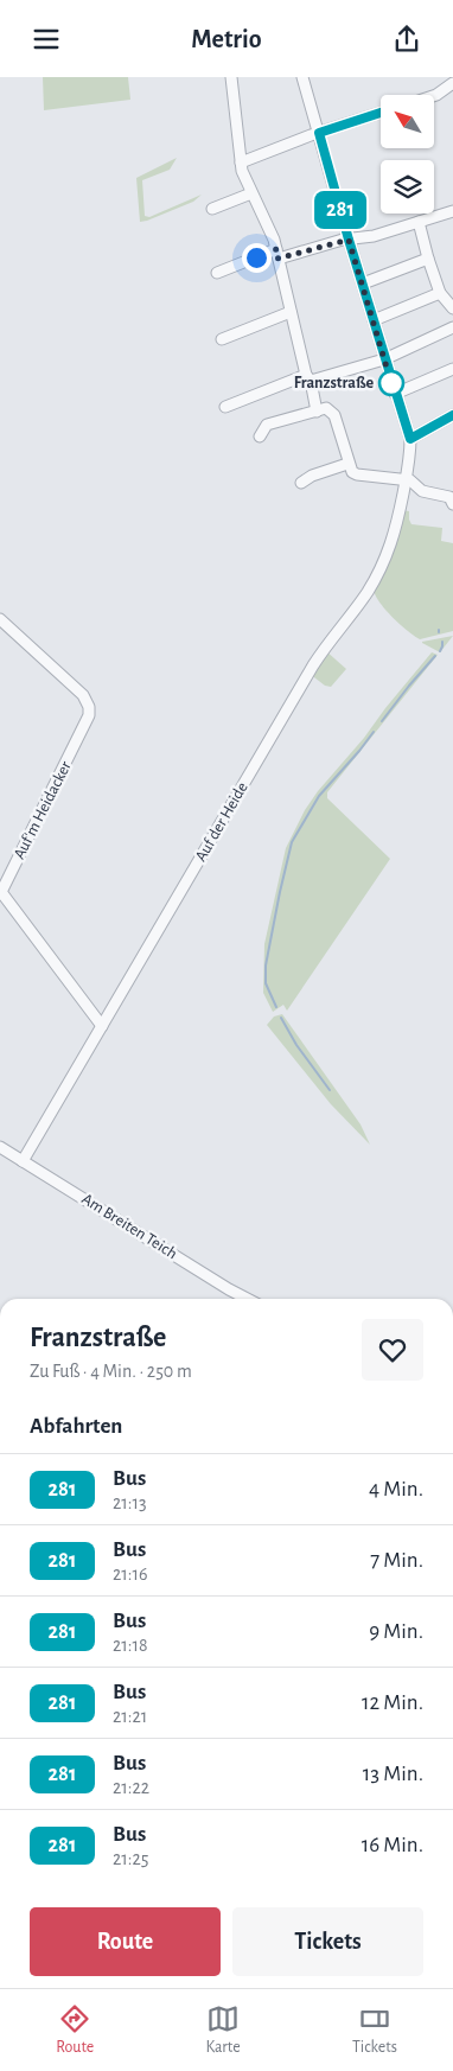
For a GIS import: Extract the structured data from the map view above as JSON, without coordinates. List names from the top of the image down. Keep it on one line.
{"streets":{"street":["Auf'm Heidacker","Auf der Heide","Am Breiten Teich"]},"crossings":[["Auf'm Heidacker","Auf der Heide"],["Auf der Heide","Am Breiten Teich"]],"places":["Franzstraße"],"lines":["bus line 281"],"north":"top left","page":{"header":"Metrio","on_map":"281","heading":[["Franzstraße","Zu Fuß · 4 Min. · 250 m"],"Abfahrten"],"list":[{"mark":"281","name":"Bus","note":"21:13","value":"4 Min."},{"mark":"281","name":"Bus","note":"21:16","value":"7 Min."},{"mark":"281","name":"Bus","note":"21:18","value":"9 Min."},{"mark":"281","name":"Bus","note":"21:21","value":"12 Min."},{"mark":"281","name":"Bus","note":"21:22","value":"13 Min."},{"mark":"281","name":"Bus","note":"21:25","value":"16 Min."}],"buttons":["Route","Tickets"],"tabs":["Route","Karte","Tickets"]}}
